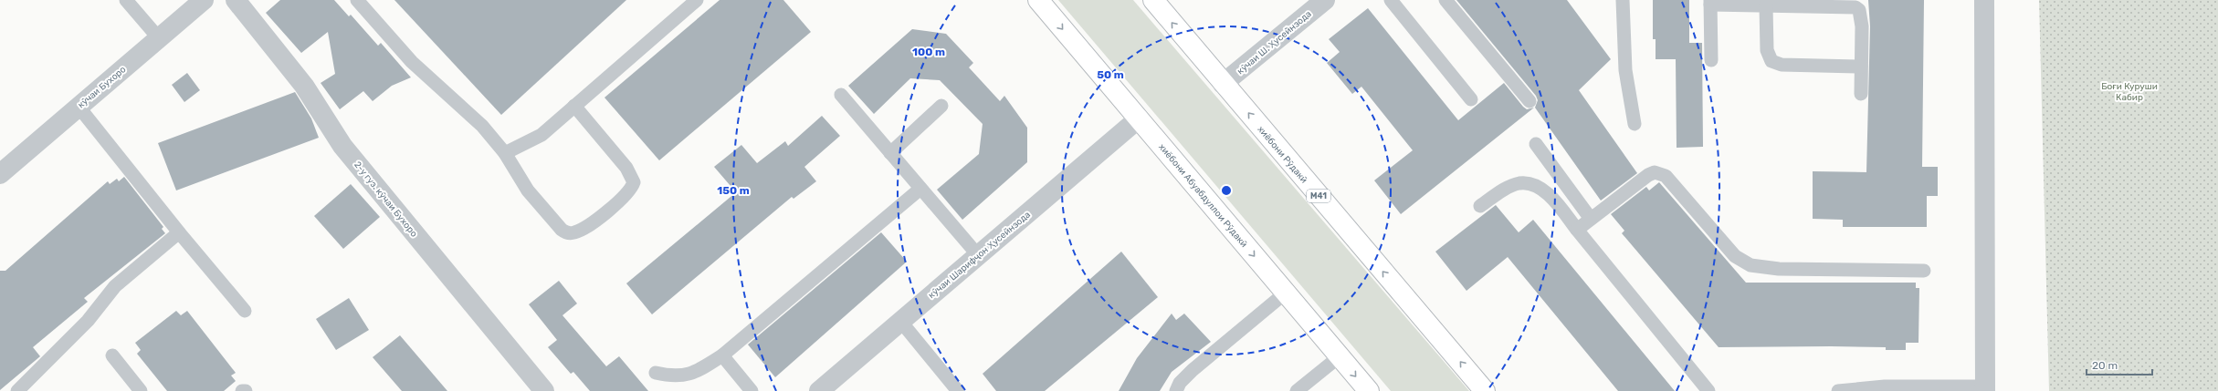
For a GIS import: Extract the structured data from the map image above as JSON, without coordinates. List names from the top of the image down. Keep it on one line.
{"streets":{"highway":["хиёбони Рӯдакӣ","хиёбони Абуабдуллои Рӯдакӣ","M41"],"street":["кӯчаи Ш. Ҳусейнзода","кӯчаи Бухоро","2-у гуз. кӯчаи Бухоро","кӯчаи Шарифҷон Ҳусейнзода"]},"crossings":[["кӯчаи Ш. Ҳусейнзода","хиёбони Рӯдакӣ"],["хиёбони Абуабдуллои Рӯдакӣ","кӯчаи Шарифҷон Ҳусейнзода"]],"one_way":["хиёбони Рӯдакӣ","хиёбони Абуабдуллои Рӯдакӣ"],"parks":["Боғи Куруши Кабир"],"scale_bar":"20 m","rings":["100 m","50 m","150 m"]}
